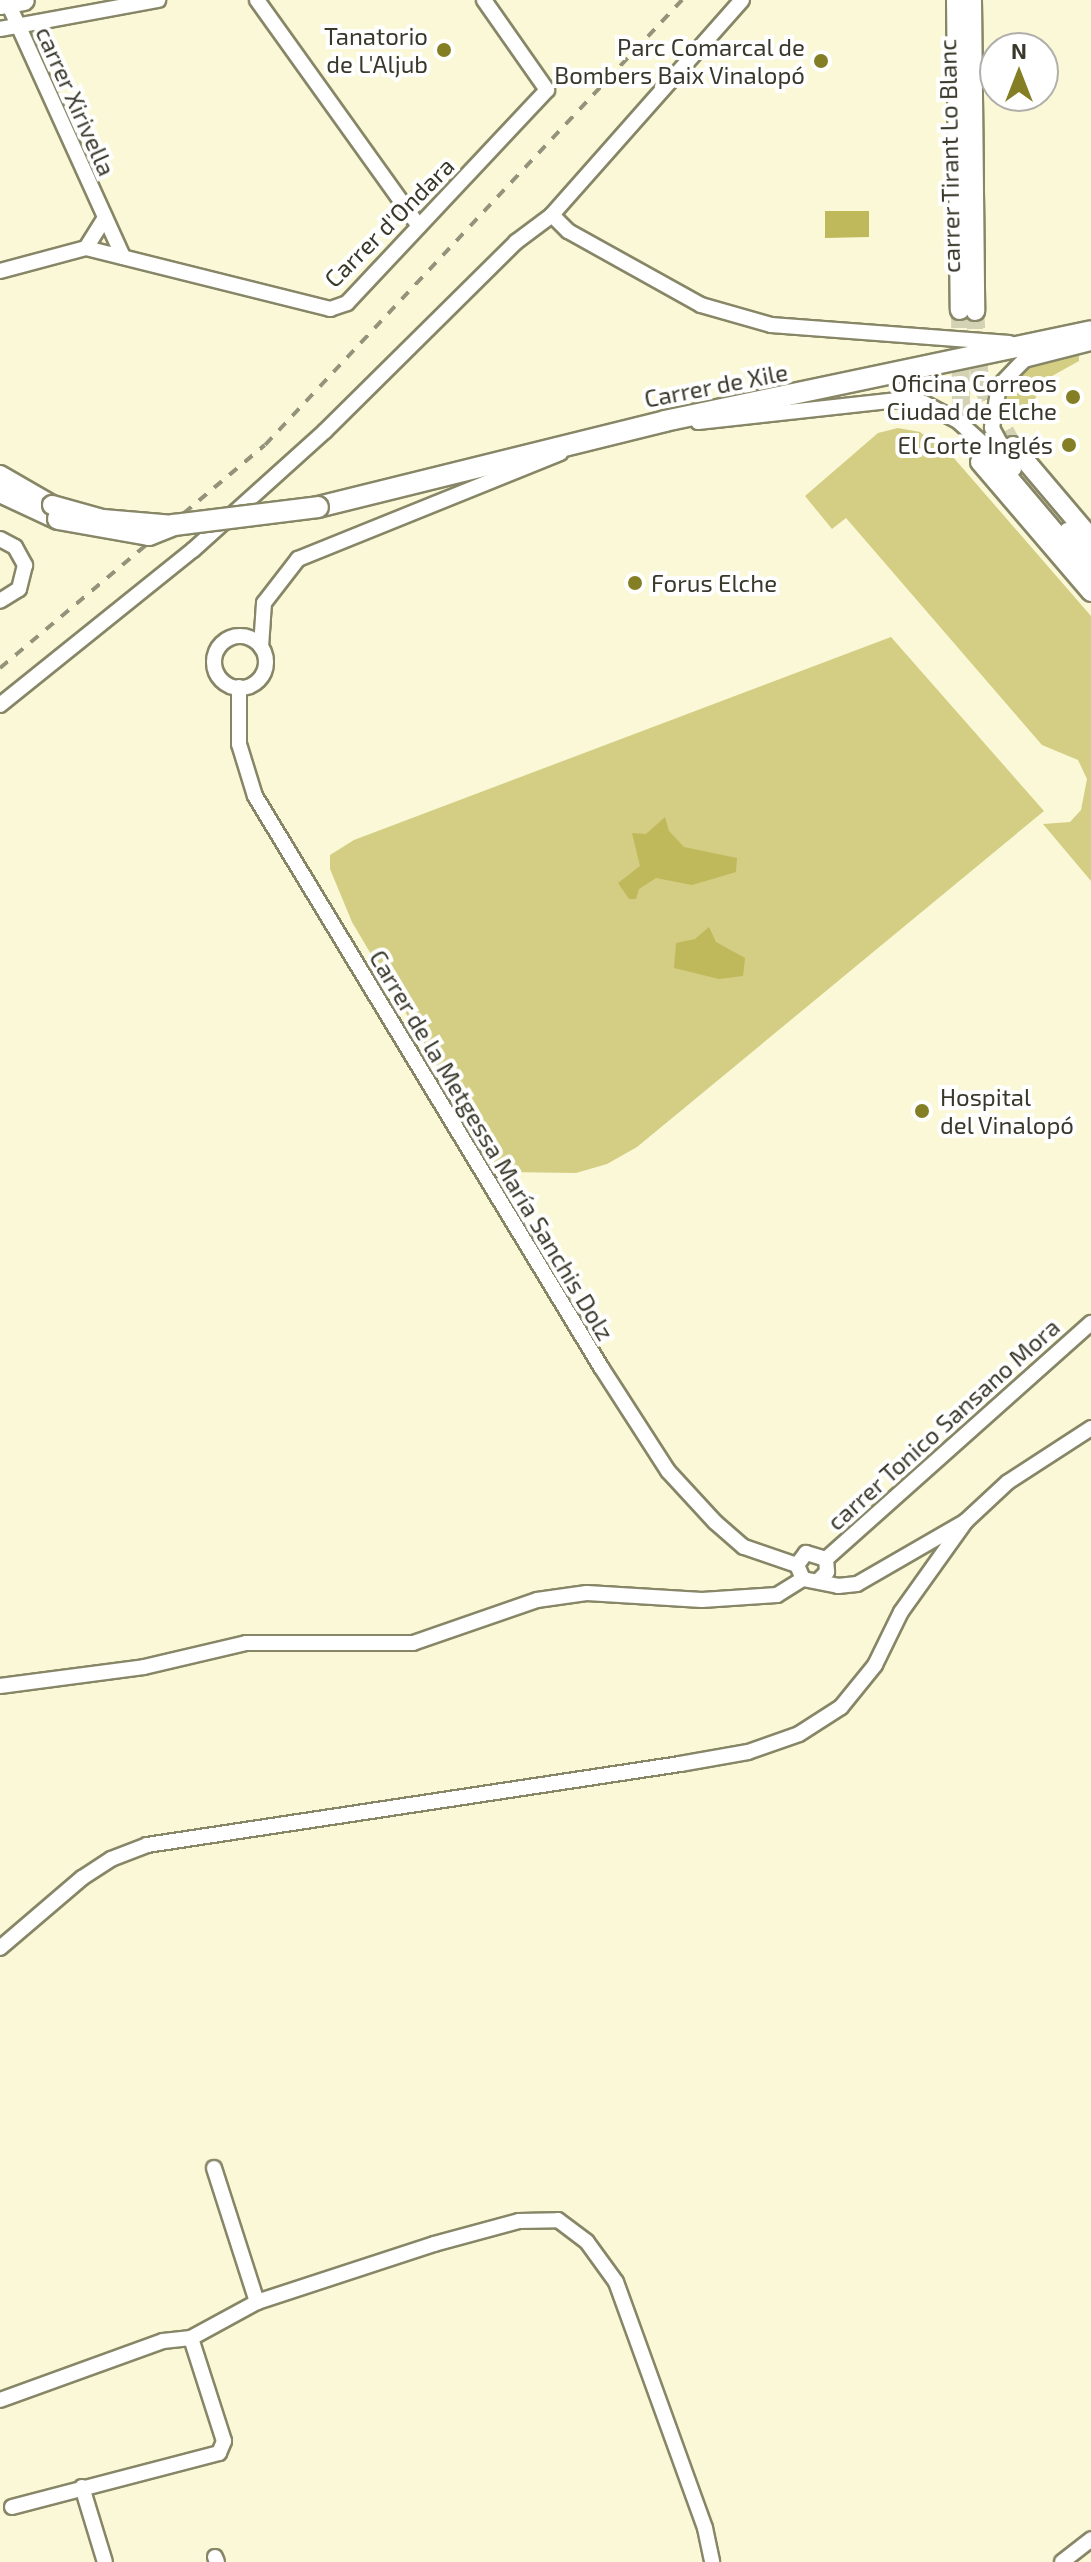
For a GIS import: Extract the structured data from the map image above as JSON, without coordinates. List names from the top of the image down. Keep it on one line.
{"streets":{"highway":["Carrer de Xile"],"main road":["carrer Tirant Lo Blanc"],"street":["carrer Xirivella","Carrer d'Ondara","Carrer de la Metgessa María Sanchis Dolz","carrer Tonico Sansano Mora"]},"crossings":[["carrer Xirivella","Carrer d'Ondara"]],"places":["Tanatorio de L'Aljub","Parc Comarcal de Bombers Baix Vinalopó","Oficina Correos Ciudad de Elche","El Corte Inglés","Forus Elche","Hospital del Vinalopó"],"north":"top"}
